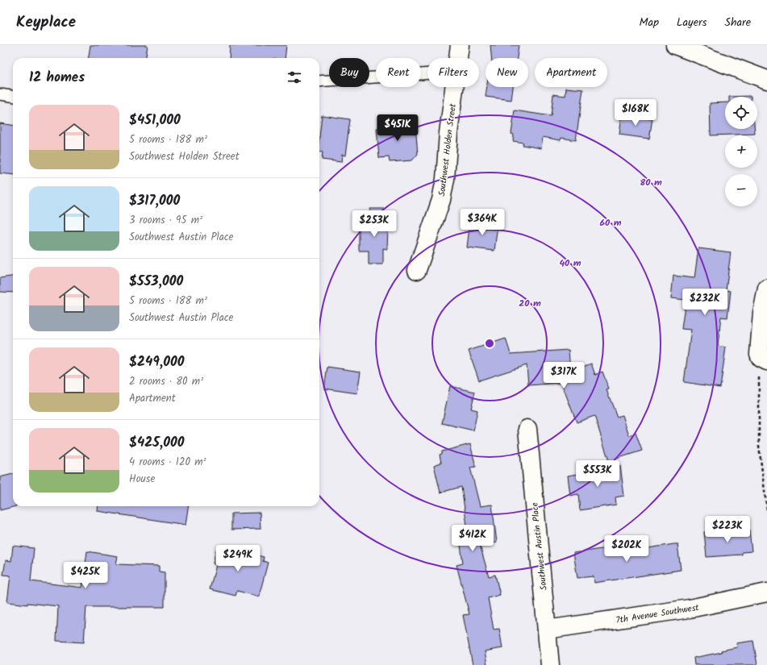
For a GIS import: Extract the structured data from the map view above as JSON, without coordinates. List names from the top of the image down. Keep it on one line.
{"streets":{"street":["Southwest Holden Street","Southwest Austin Place","7th Avenue Southwest"]},"crossings":[["Southwest Austin Place","7th Avenue Southwest"]],"page":{"header":"Keyplace","nav":["Map","Layers","Share"],"chip":["Buy","Rent","Filters","New","Apartment"],"heading":"12 homes","map_buttons":["+","−"],"list":[{"name":"$451,000","note":"5 rooms · 188 m² · Southwest Holden Street"},{"name":"$317,000","note":"3 rooms · 95 m² · Southwest Austin Place"},{"name":"$553,000","note":"5 rooms · 188 m² · Southwest Austin Place"},{"name":"$249,000","note":"2 rooms · 80 m² · Apartment"},{"name":"$425,000","note":"4 rooms · 120 m² · House"}],"price":["$168K","$451K","$364K","$253K","$232K","$317K","$553K","$223K","$412K","$202K","$249K","$425K"]},"rings":["80 m","60 m","40 m","20 m"]}
